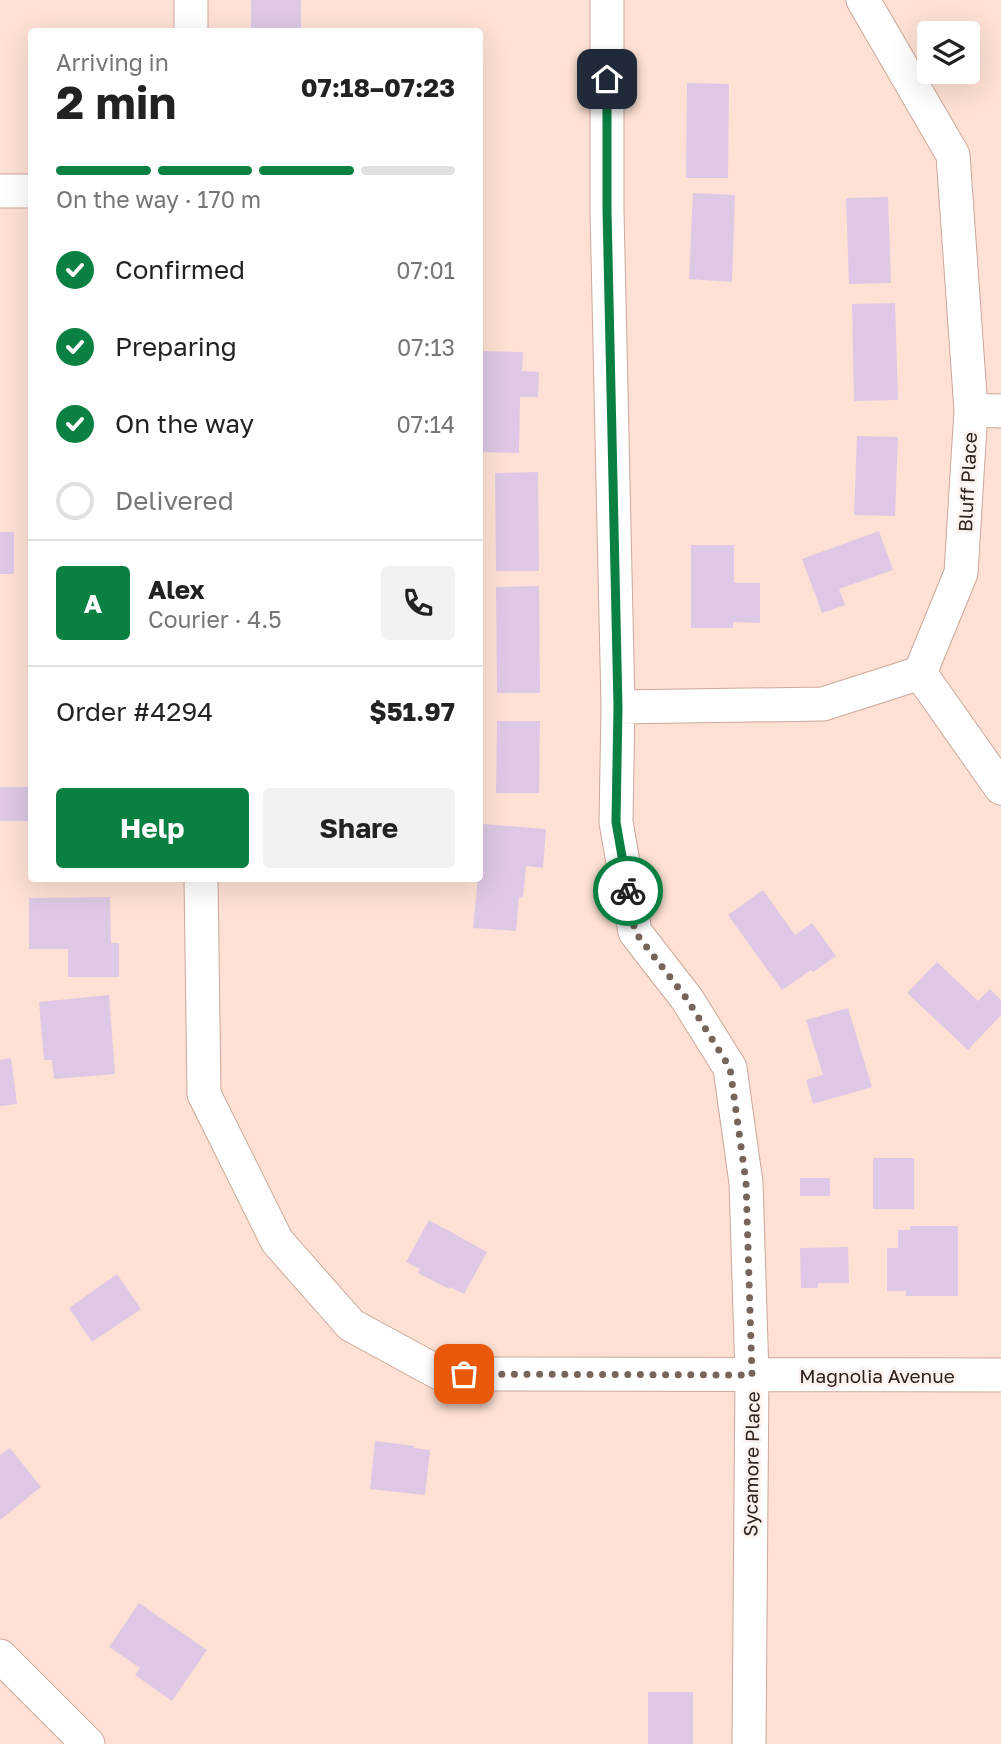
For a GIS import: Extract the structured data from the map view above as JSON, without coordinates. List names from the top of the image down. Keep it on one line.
{"streets":{"street":["Bluff Place","Magnolia Avenue","Sycamore Place"]},"crossings":[["Magnolia Avenue","Sycamore Place"]],"page":{"heading":["2 min","Arriving in","07:18–07:23"],"panel":["Alex","Courier · 4.5","Order #4294","$51.97"],"bar":"On the way · 170 m","list":[["Confirmed","07:01"],["Preparing","07:13"],["On the way","07:14"],"Delivered"],"round":"A","buttons":["Help","Share"]}}
